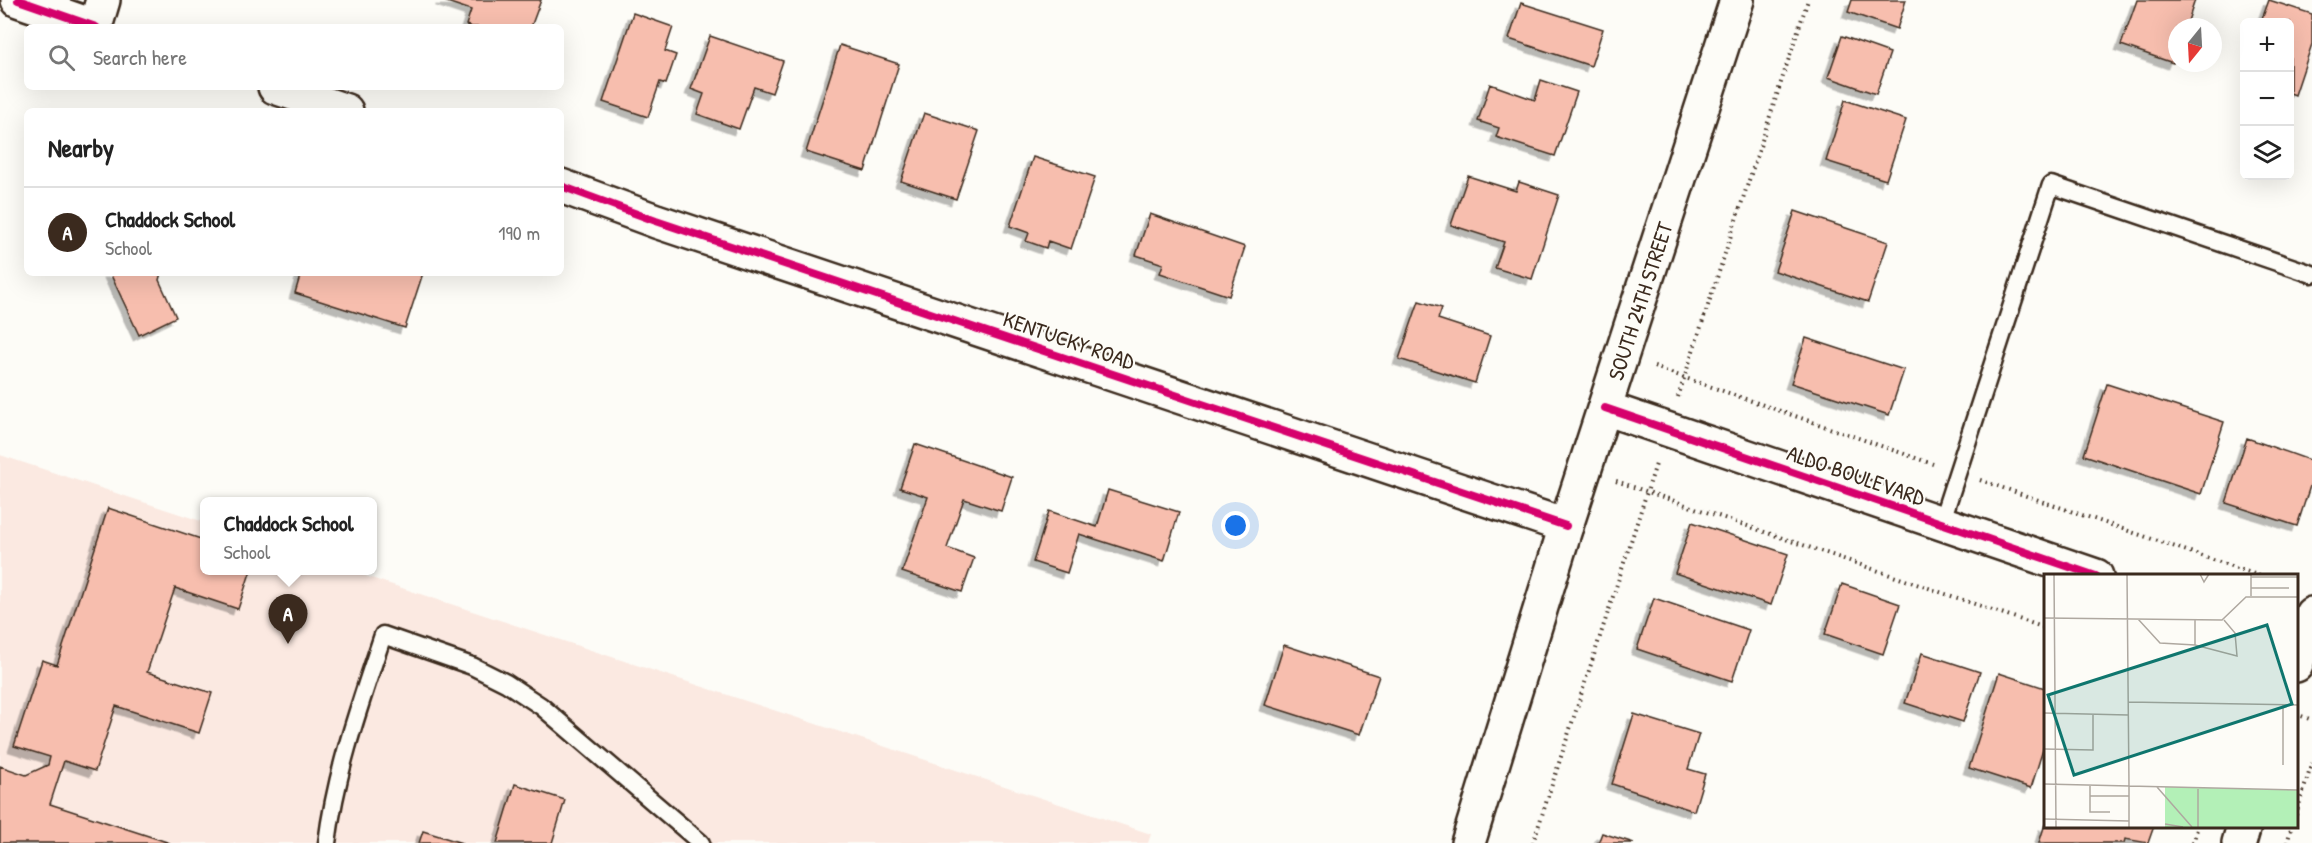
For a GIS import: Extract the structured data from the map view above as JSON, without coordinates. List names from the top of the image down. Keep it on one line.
{"streets":{"street":["SOUTH 24TH STREET","KENTUCKY ROAD","ALDO BOULEVARD"]},"crossings":[["SOUTH 24TH STREET","KENTUCKY ROAD"],["SOUTH 24TH STREET","ALDO BOULEVARD"]],"north":"bottom","page":{"map_buttons":["+","−"],"search":"Search here","heading":"Nearby","list":[{"mark":"A","name":"Chaddock School","note":"School","value":"190 m"}],"popup":["Chaddock School","School"],"pins":"A"}}
